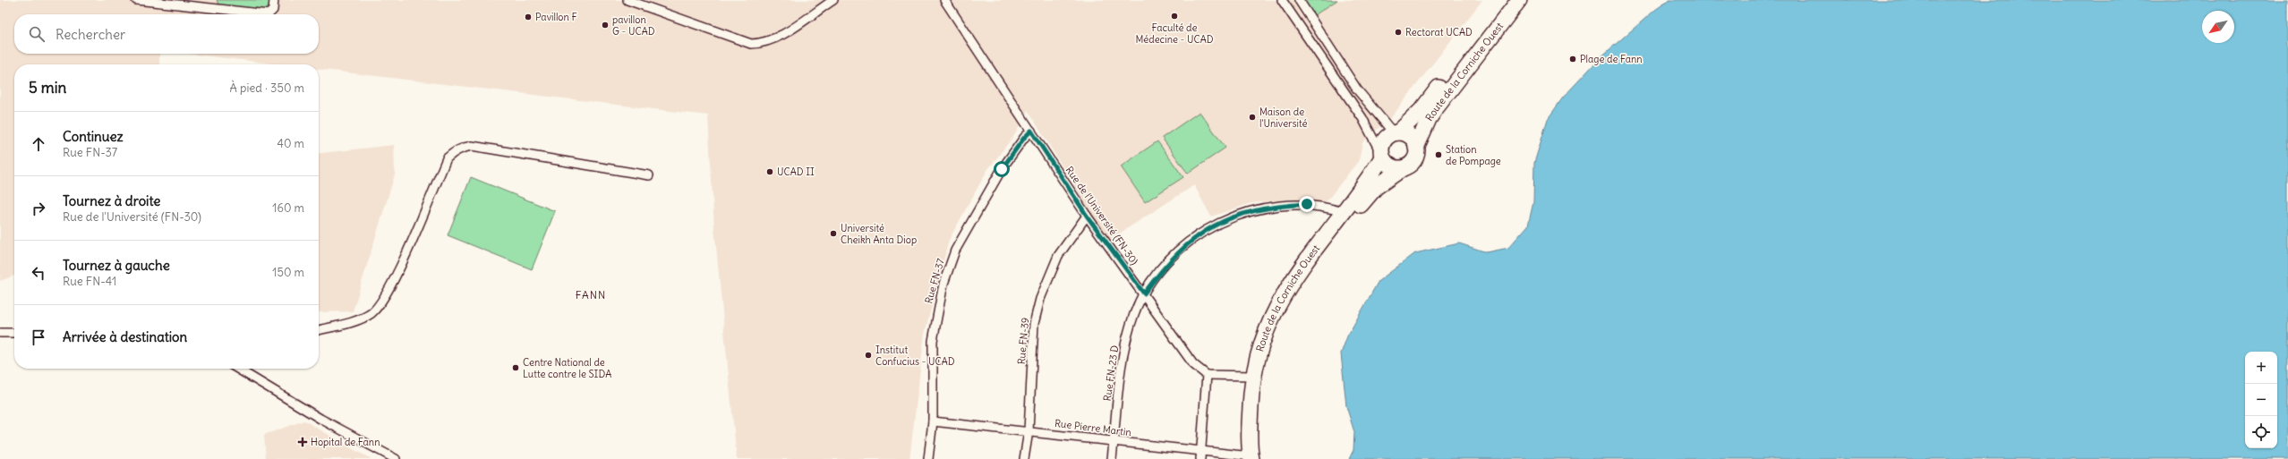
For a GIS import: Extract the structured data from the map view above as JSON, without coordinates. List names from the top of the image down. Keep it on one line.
{"streets":{"highway":["Route de la Corniche Ouest"],"street":["Rue de l'Université (FN-30)","Rue FN-37","Rue FN-39","Rue FN-23 D","Rue Pierre Martin"]},"crossings":[["Route de la Corniche Ouest","Rue FN-23 D"],["Route de la Corniche Ouest","Rue Pierre Martin"],["Rue de l'Université (FN-30)","Rue FN-37"],["Rue de l'Université (FN-30)","Rue FN-39"],["Rue de l'Université (FN-30)","Rue FN-23 D"],["Rue FN-37","Rue Pierre Martin"],["Rue FN-39","Rue Pierre Martin"],["Rue FN-23 D","Rue Pierre Martin"]],"districts":["FANN"],"places":{"other":["Faculté de Médecine - UCAD","Pavillon F","pavillon G - UCAD","Rectorat UCAD","Plage de Fann","Maison de l'Université","Station de Pompage","UCAD II","Université Cheikh Anta Diop","Institut Confucius - UCAD","Centre National de Lutte contre le SIDA"],"health":["Hopital de Fann"]},"north":"bottom left","page":{"search":"Rechercher","heading":["5 min","À pied · 350 m"],"list":[["Continuez","Rue FN-37","40 m"],["Tournez à droite","Rue de l'Université (FN-30)","160 m"],["Tournez à gauche","Rue FN-41","150 m"],"Arrivée à destination"],"map_buttons":["+","−"]}}
